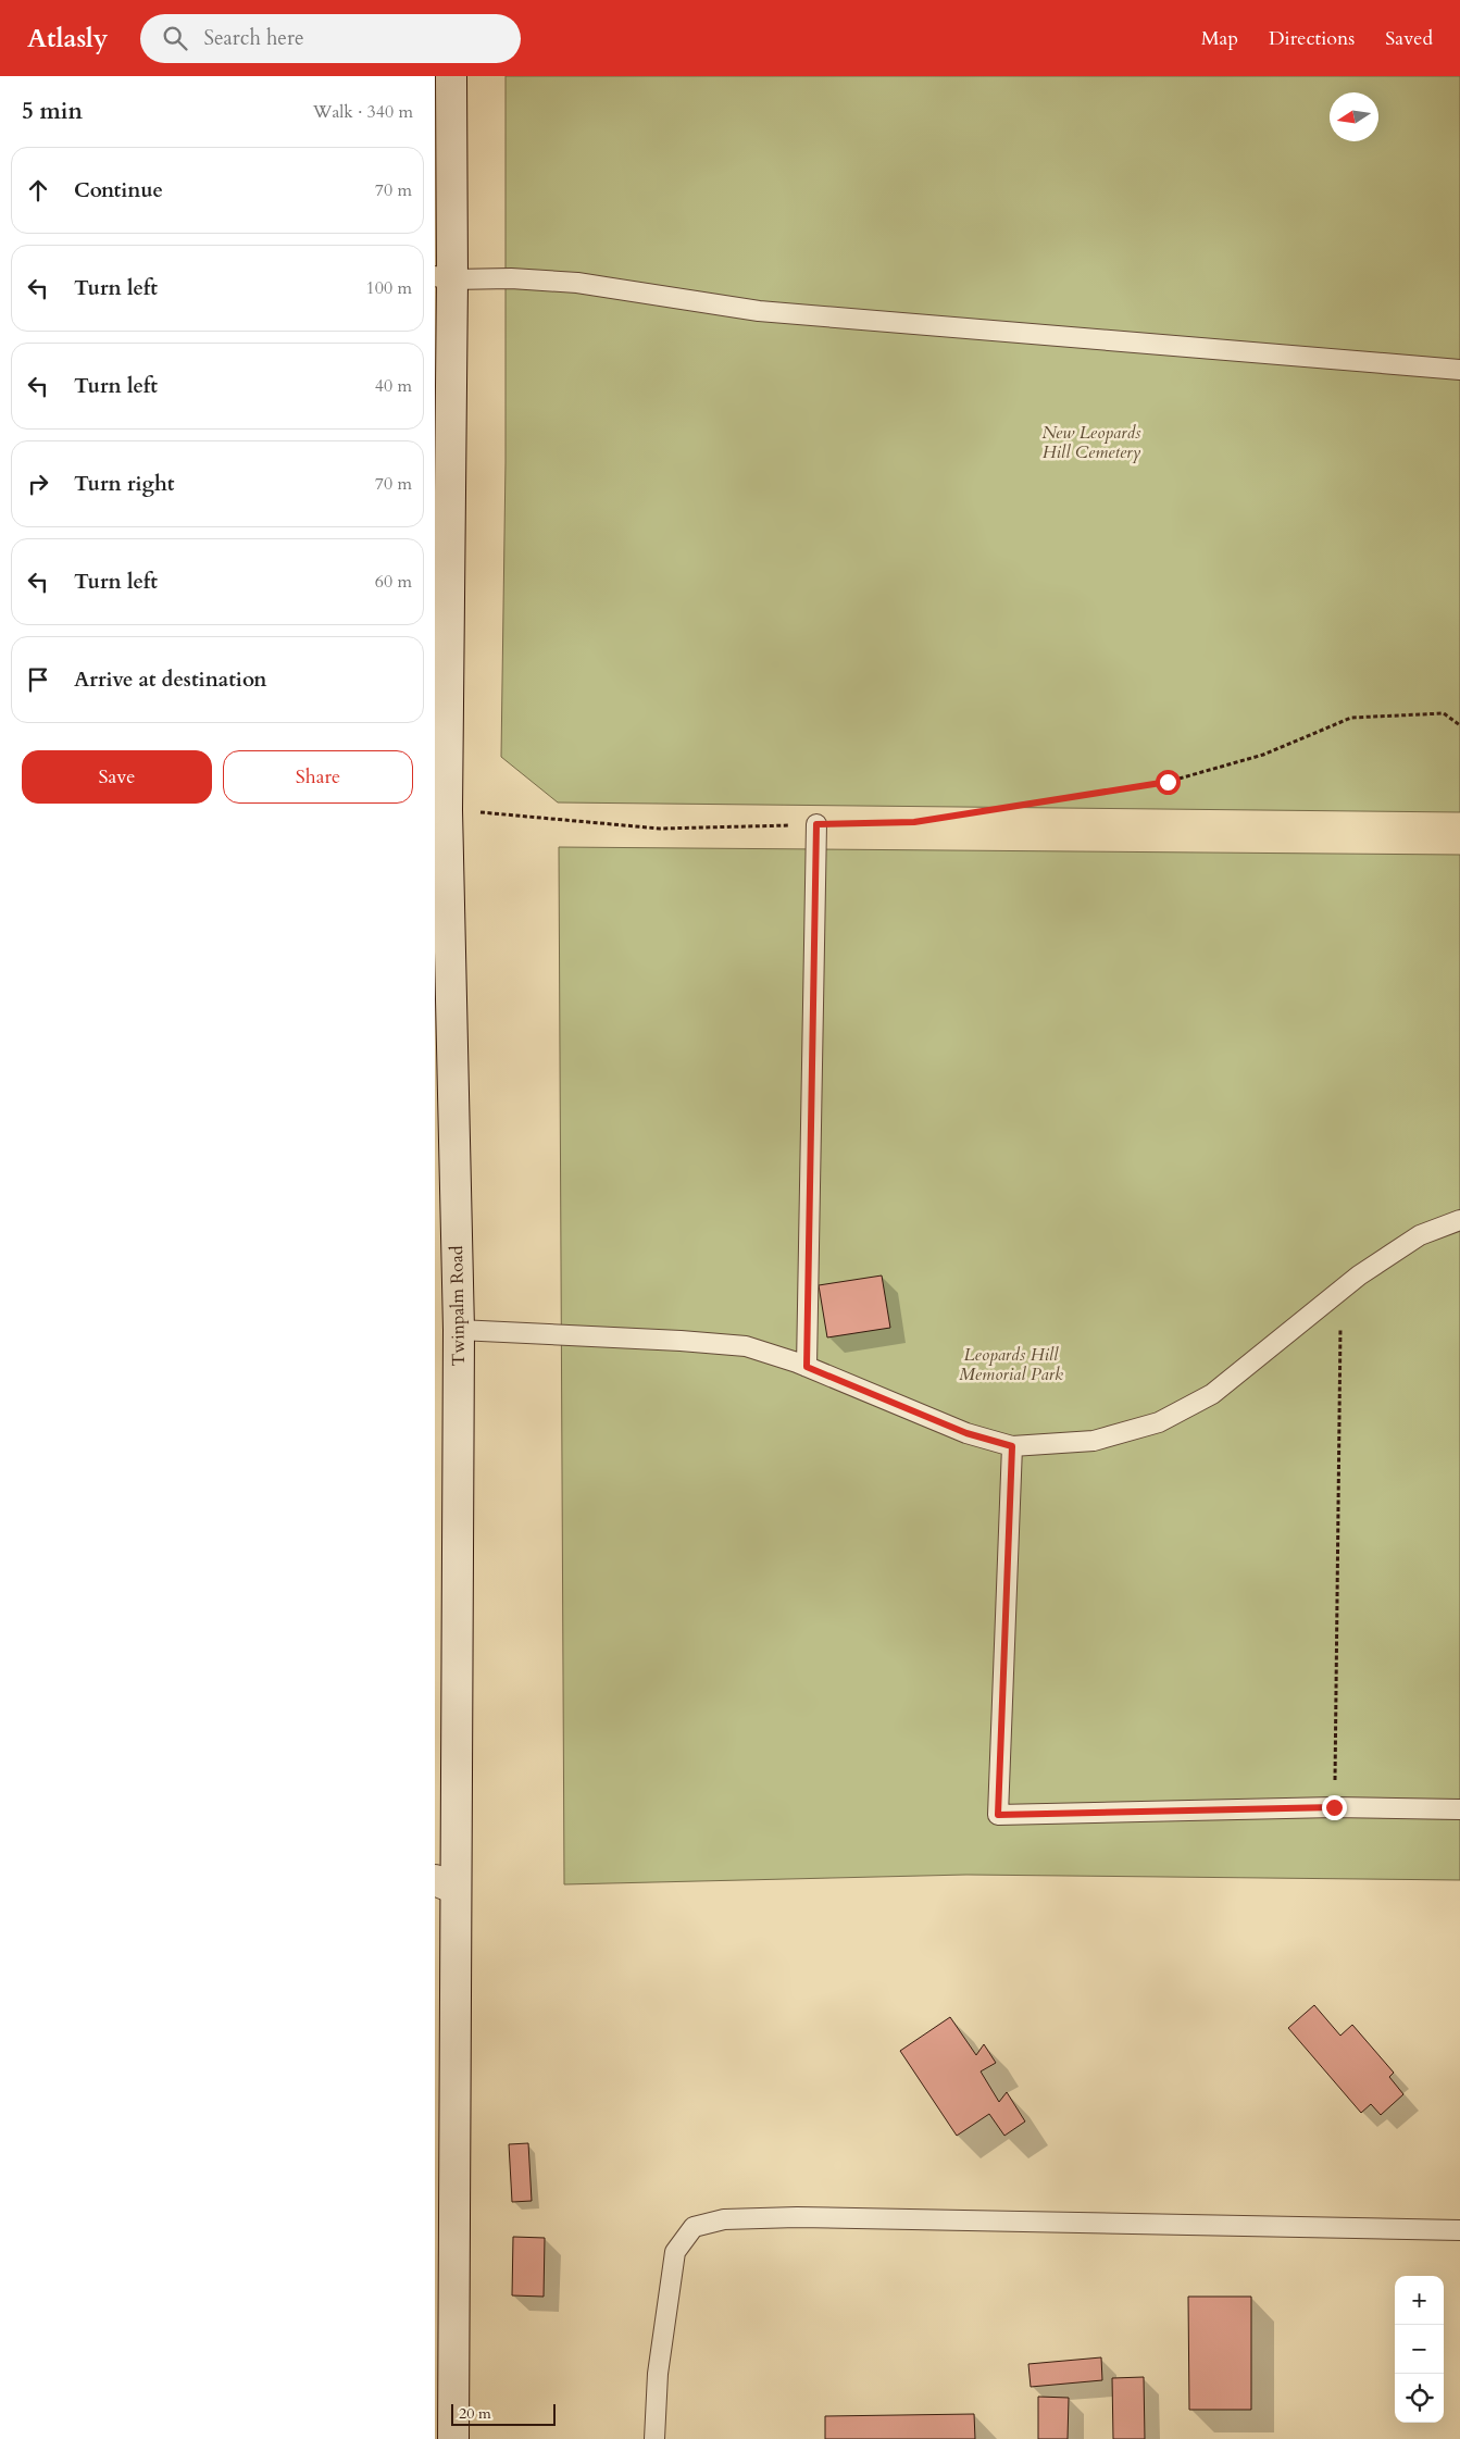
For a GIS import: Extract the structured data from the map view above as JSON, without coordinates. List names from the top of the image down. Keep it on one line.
{"streets":{"main road":["Twinpalm Road"]},"parks":["New Leopards Hill Cemetery","Leopards Hill Memorial Park"],"scale_bar":"20 m","north":"left","page":{"header":"Atlasly","search":"Search here","nav":["Map","Directions","Saved"],"heading":["5 min","Walk · 340 m"],"list":[["Continue","70 m"],["Turn left","100 m"],["Turn left","40 m"],["Turn right","70 m"],["Turn left","60 m"],"Arrive at destination"],"buttons":["Save","Share"],"map_buttons":["+","−"],"scale":"20 m"}}
